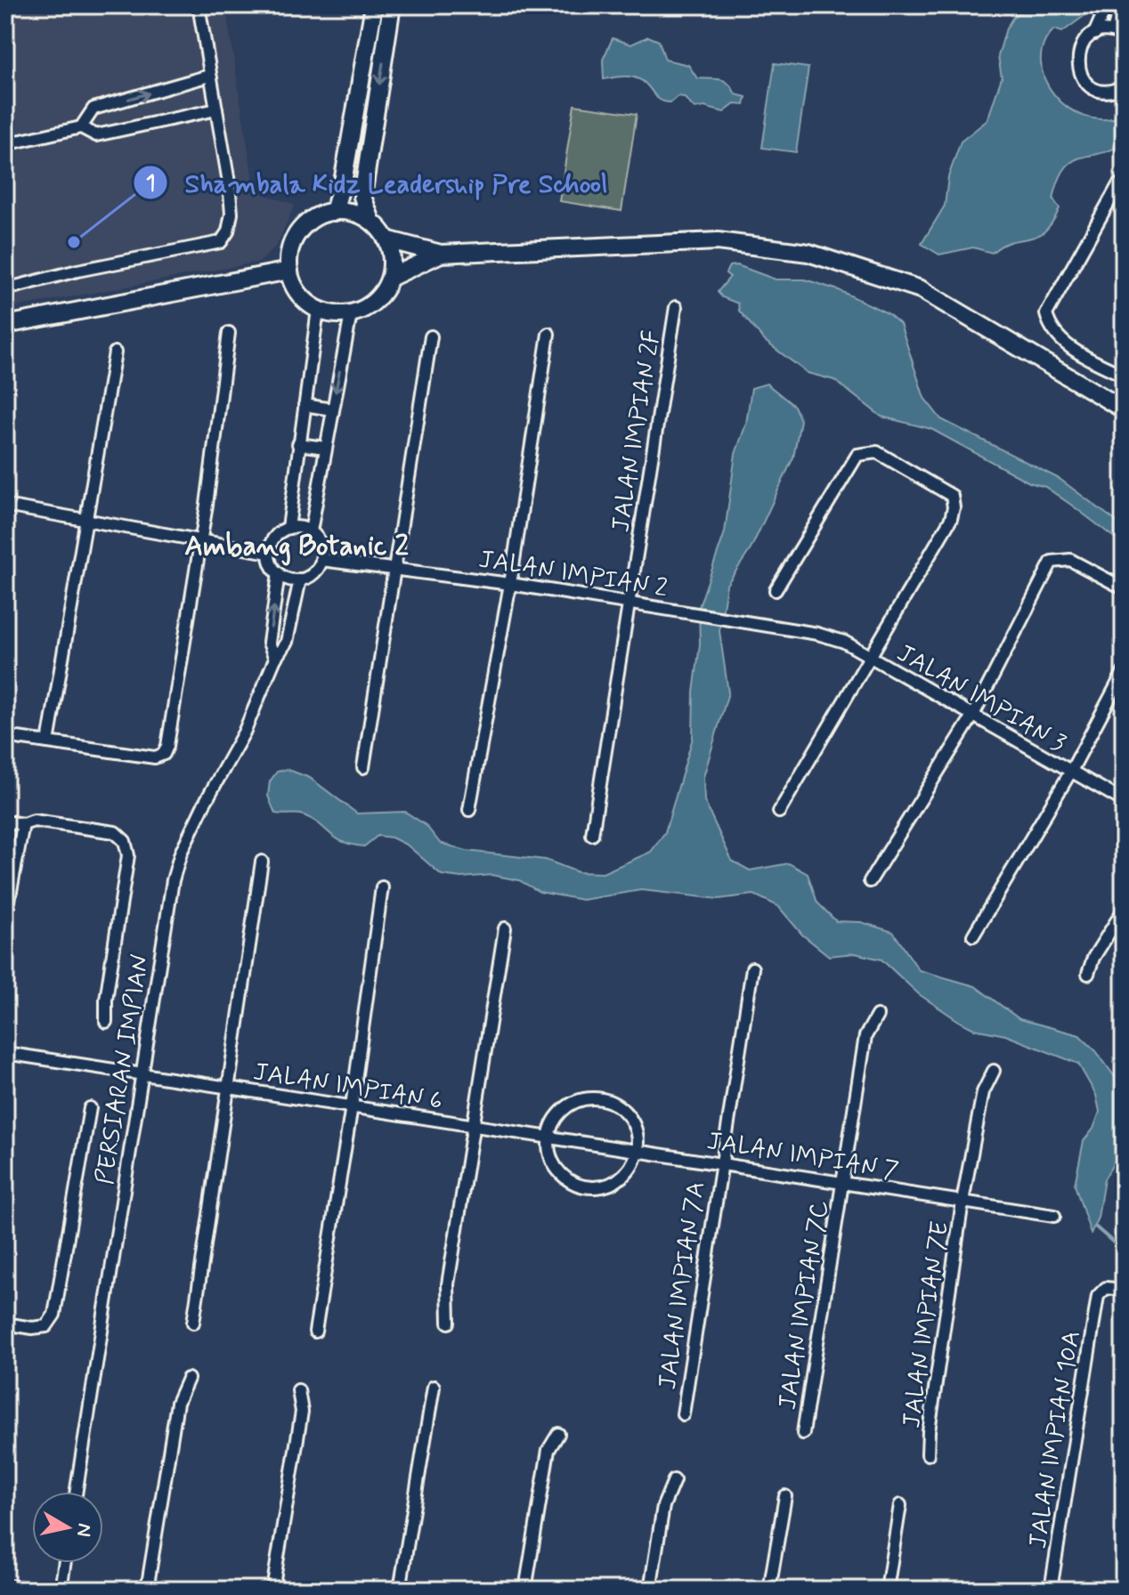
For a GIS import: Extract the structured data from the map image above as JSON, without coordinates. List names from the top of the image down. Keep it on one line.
{"streets":{"street":["JALAN IMPIAN 2F","JALAN IMPIAN 2","JALAN IMPIAN 3","PERSIARAN IMPIAN","JALAN IMPIAN 6","JALAN IMPIAN 7","JALAN IMPIAN 7A","JALAN IMPIAN 7C","JALAN IMPIAN 7E","JALAN IMPIAN 10A"]},"crossings":[["JALAN IMPIAN 2F","JALAN IMPIAN 2"],["JALAN IMPIAN 2","JALAN IMPIAN 3"],["JALAN IMPIAN 2","PERSIARAN IMPIAN"],["PERSIARAN IMPIAN","JALAN IMPIAN 6"],["JALAN IMPIAN 6","JALAN IMPIAN 7"],["JALAN IMPIAN 7","JALAN IMPIAN 7A"],["JALAN IMPIAN 7","JALAN IMPIAN 7C"],["JALAN IMPIAN 7","JALAN IMPIAN 7E"]],"districts":["Ambang Botanic 2"],"places":["Shambala Kidz Leadership Pre School"],"north":"right"}
